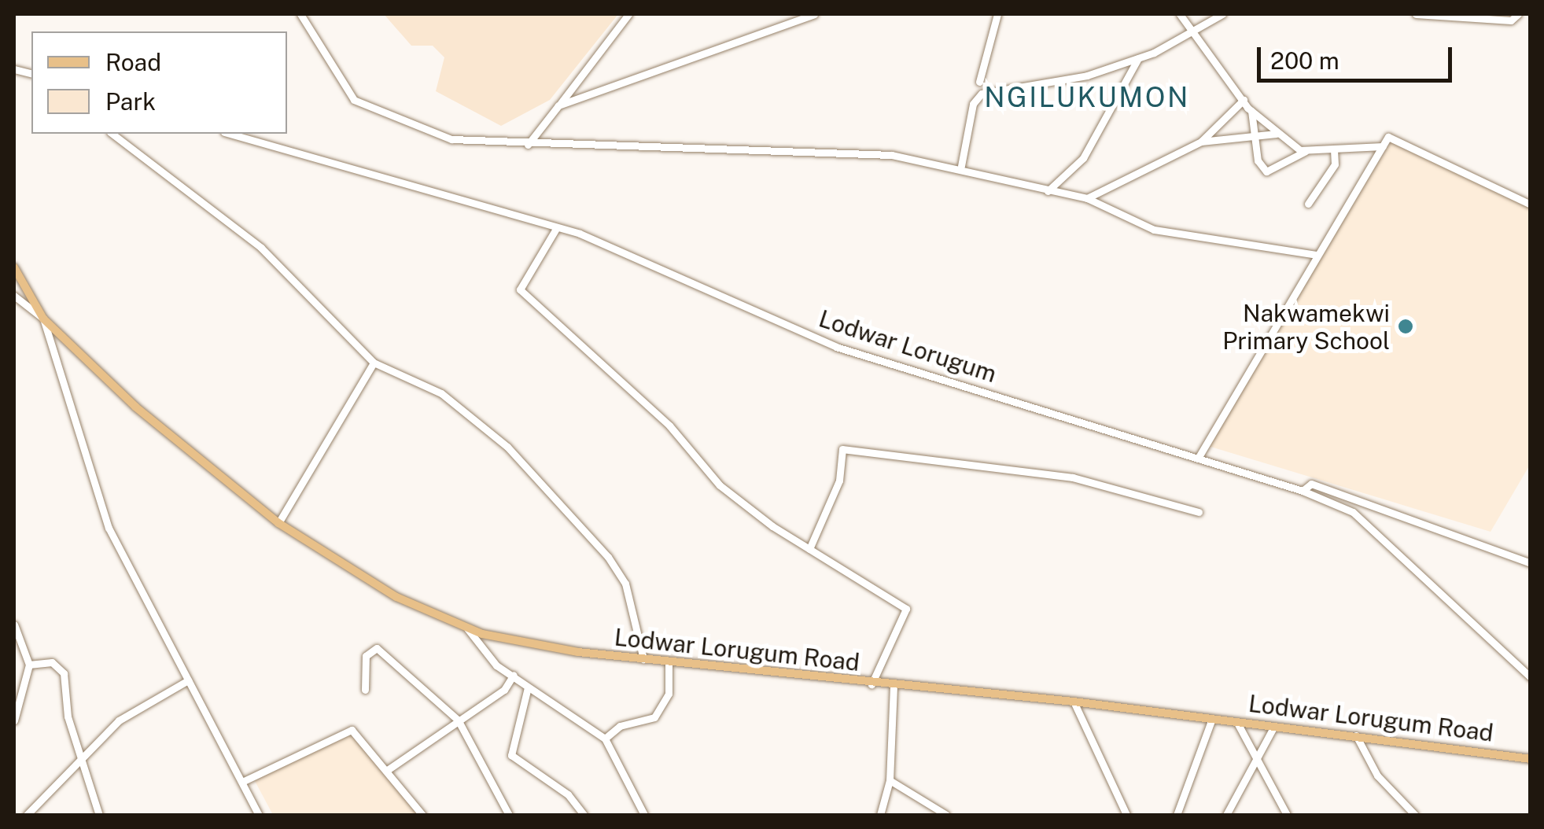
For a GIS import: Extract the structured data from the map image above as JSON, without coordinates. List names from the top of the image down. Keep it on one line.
{"streets":{"main road":["Lodwar Lorugum Road"],"street":["Lodwar Lorugum"]},"districts":["NGILUKUMON"],"places":["Nakwamekwi Primary School"],"legend":["Road","Park"],"scale_bar":"200 m"}
